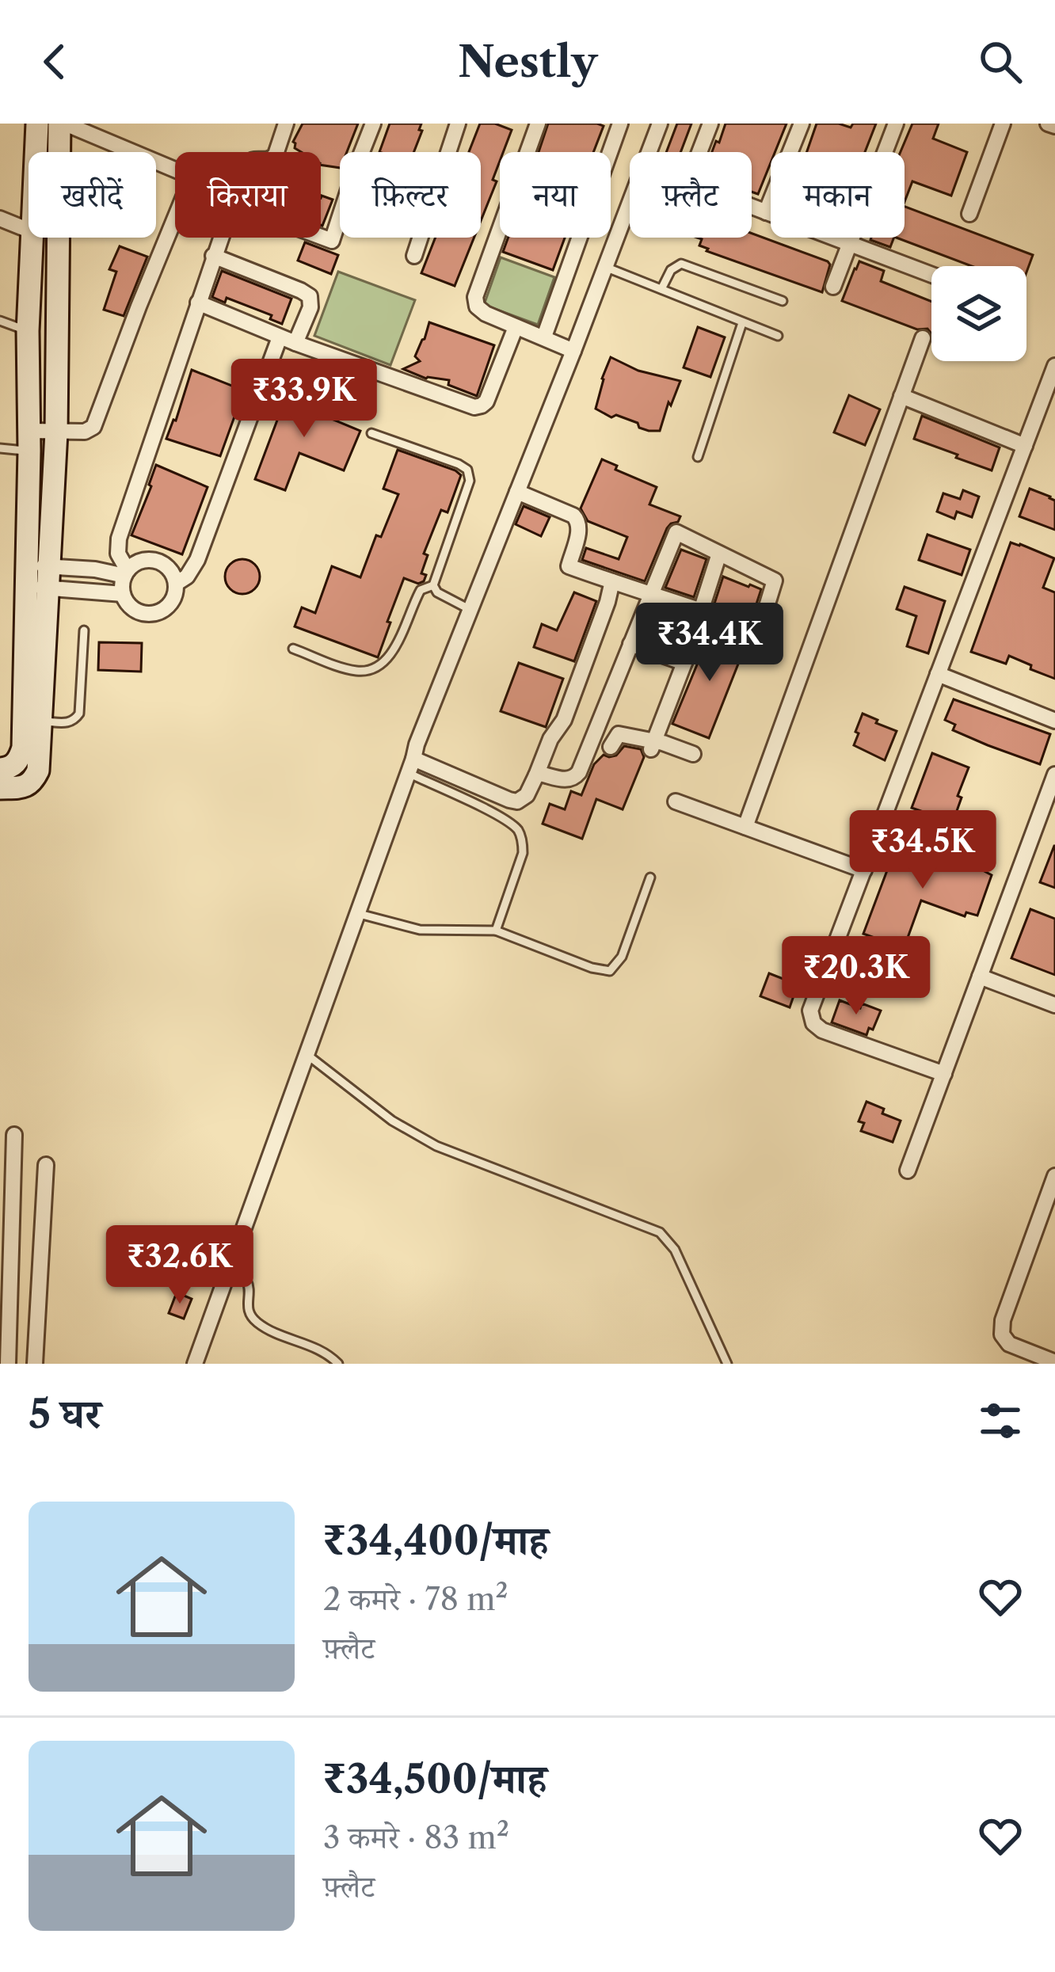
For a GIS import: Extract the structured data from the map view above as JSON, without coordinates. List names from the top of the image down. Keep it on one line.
{"page":{"header":"Nestly","chip":["खरीदें","किराया","फ़िल्टर","नया","फ़्लैट","मकान"],"price":["₹33.9K","₹34.4K","₹34.5K","₹20.3K","₹32.6K"],"heading":"5 घर","list":[{"name":"₹34,400/माह","note":"2 कमरे · 78 m² · फ़्लैट"},{"name":"₹34,500/माह","note":"3 कमरे · 83 m² · फ़्लैट"}]}}
